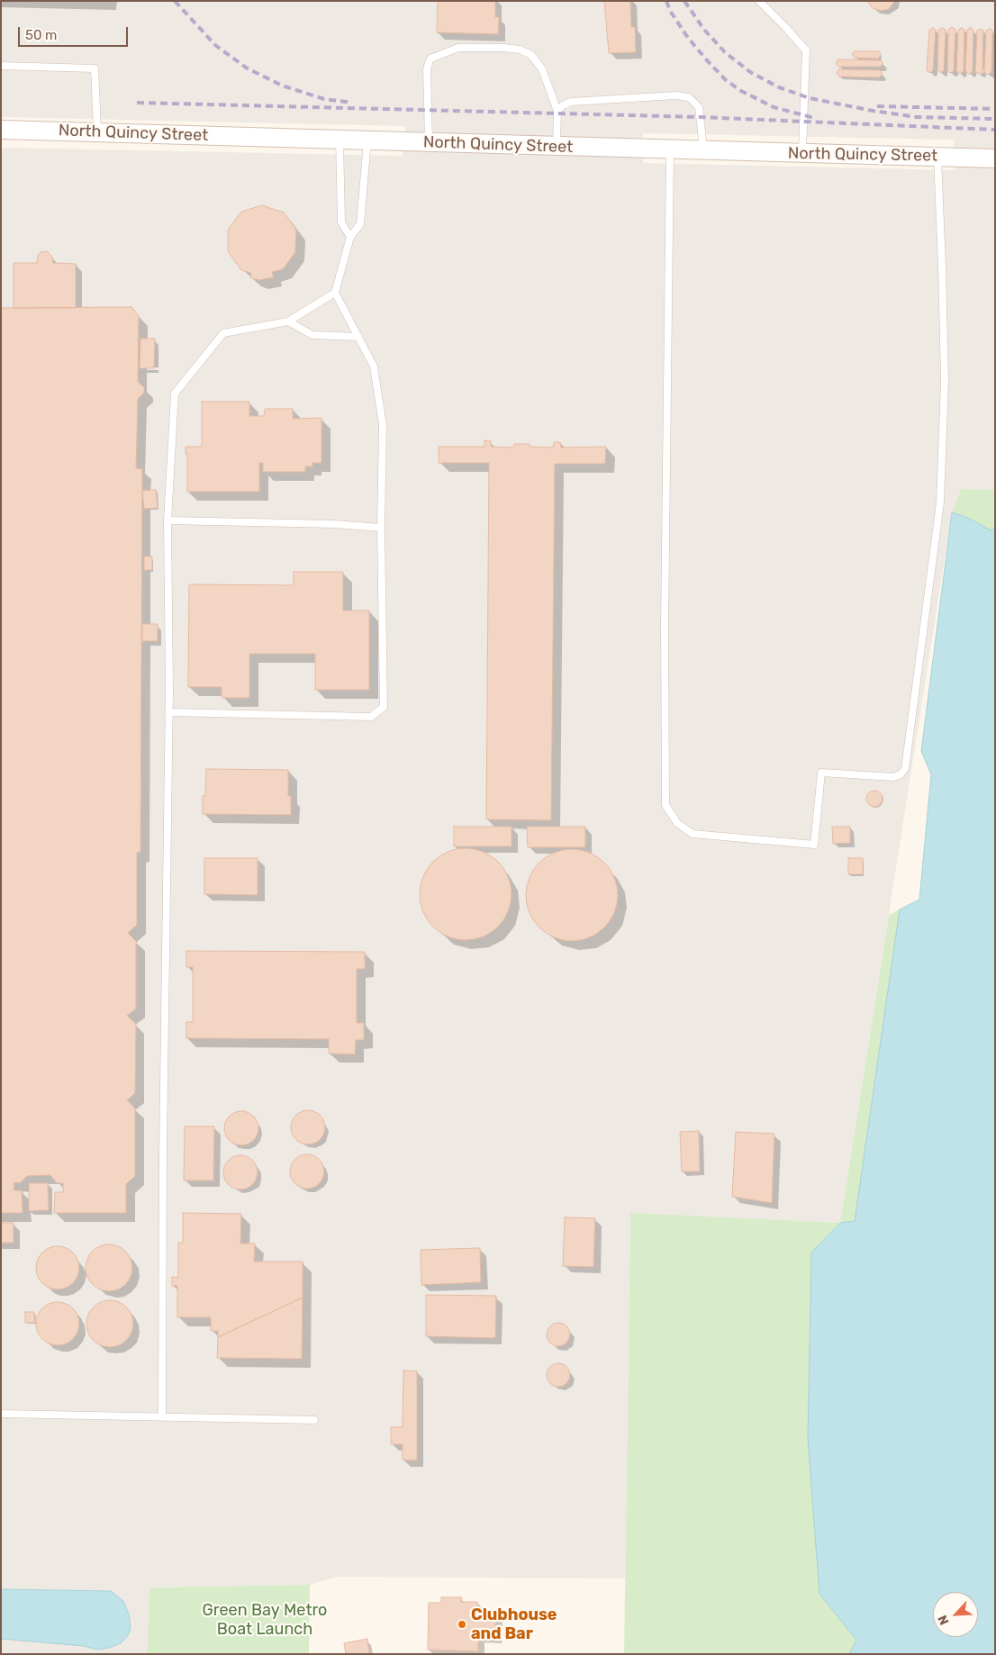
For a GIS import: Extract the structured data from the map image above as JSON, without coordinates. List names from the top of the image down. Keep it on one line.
{"streets":{"street":["North Quincy Street"]},"parks":["Green Bay Metro Boat Launch"],"places":["Clubhouse and Bar"],"scale_bar":"50 m","north":"bottom left"}
